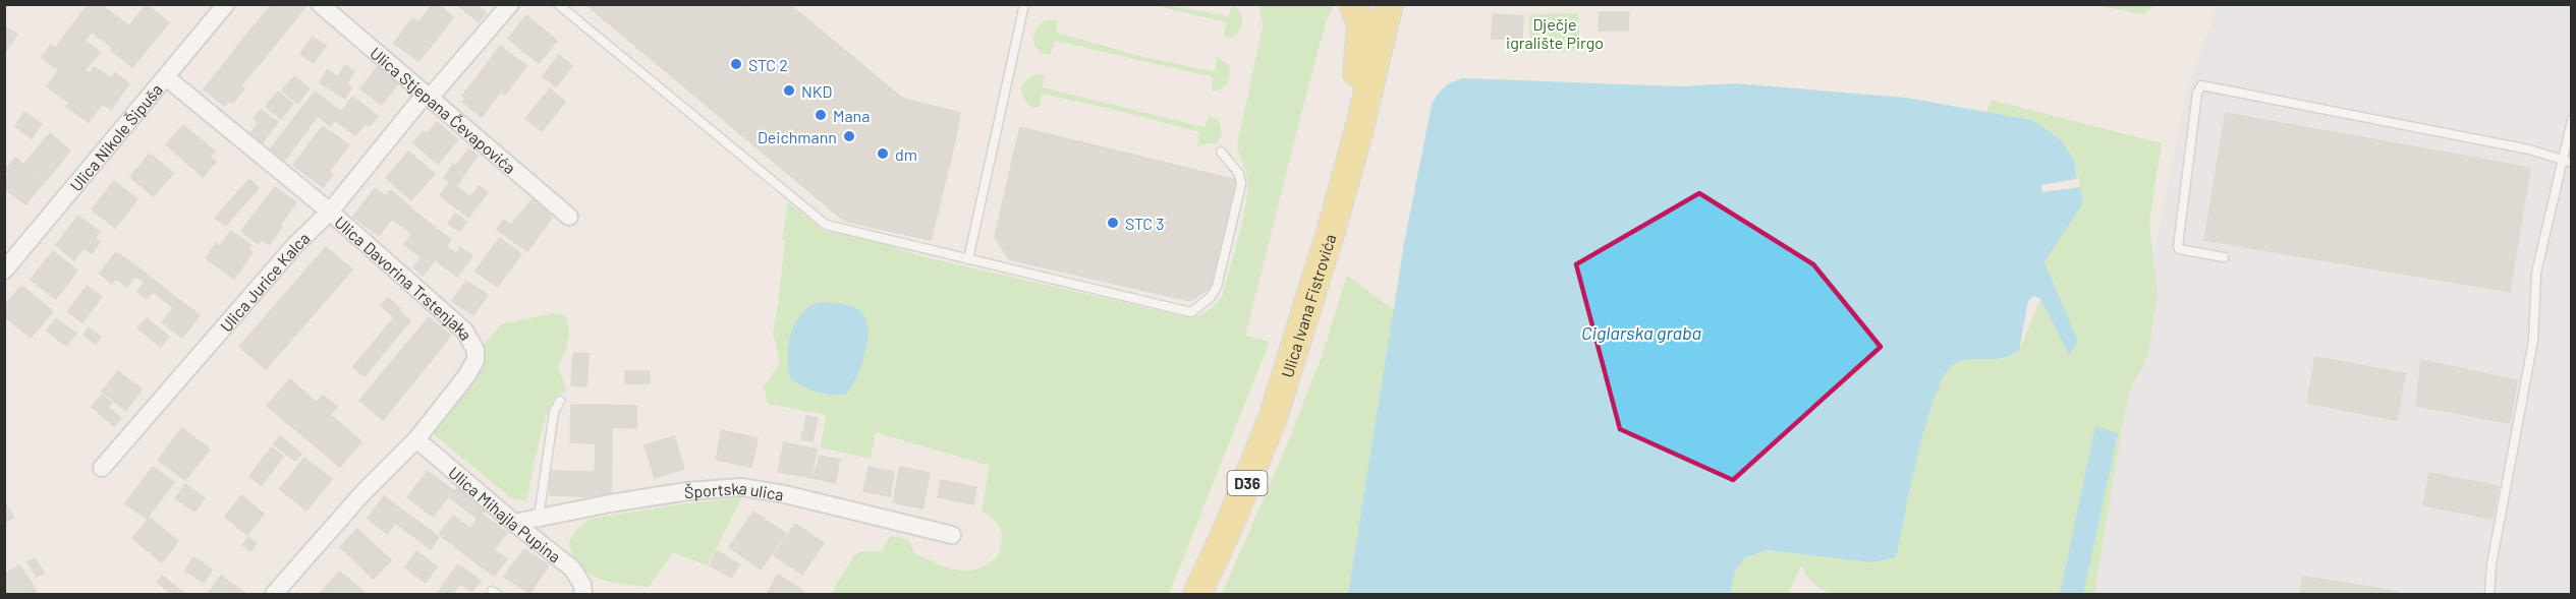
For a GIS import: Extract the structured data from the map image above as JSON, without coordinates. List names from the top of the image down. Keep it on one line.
{"streets":{"main road":["Ulica Ivana Fistrovića","D36"],"street":["Ulica Stjepana Čevapovića","Ulica Nikole Šipuša","Ulica Davorina Trstenjaka","Ulica Jurice Kalca","Športska ulica","Ulica Mihajla Pupina"]},"crossings":[["Ulica Stjepana Čevapovića","Ulica Jurice Kalca"],["Ulica Nikole Šipuša","Ulica Davorina Trstenjaka"],["Ulica Davorina Trstenjaka","Ulica Jurice Kalca"],["Ulica Davorina Trstenjaka","Ulica Mihajla Pupina"],["Športska ulica","Ulica Mihajla Pupina"]],"water":["Ciglarska graba"],"parks":["Dječje igralište Pirgo"],"places":["STC 2","NKD","Mana","Deichmann","dm","STC 3"]}
